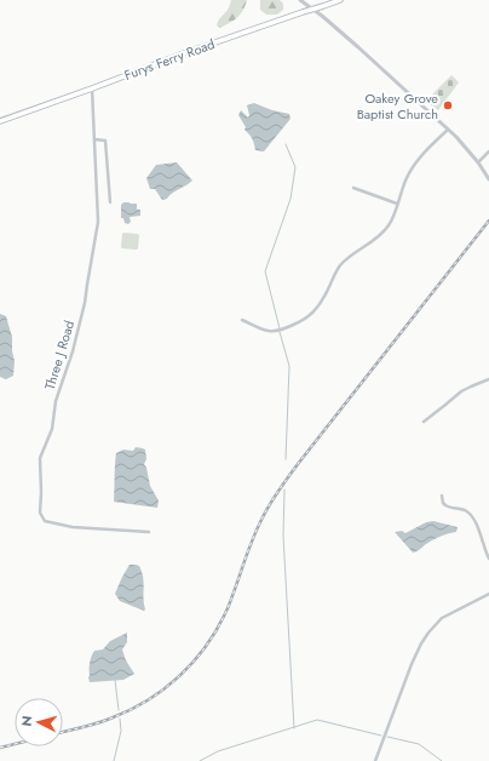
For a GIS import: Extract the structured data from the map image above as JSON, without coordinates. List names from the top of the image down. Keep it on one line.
{"streets":{"main road":["Furys Ferry Road"],"street":["Three J Road"]},"crossings":[["Furys Ferry Road","Three J Road"]],"places":["Oakey Grove Baptist Church"],"north":"left"}
